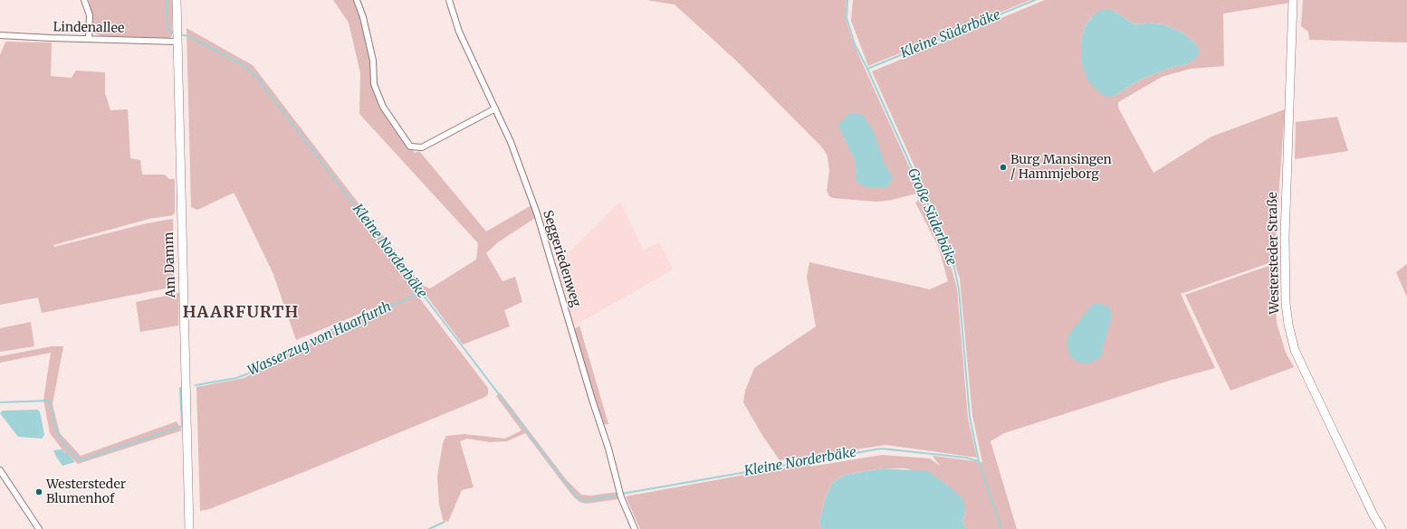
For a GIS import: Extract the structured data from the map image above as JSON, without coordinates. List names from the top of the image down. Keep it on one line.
{"streets":{"main road":["Westersteder Straße","Am Damm"],"street":["Lindenallee","Seggeriedenweg"]},"crossings":[["Lindenallee","Am Damm"]],"districts":["HAARFURTH"],"water":["Kleine Süderbäke","Große Süderbäke","Kleine Norderbäke","Wasserzug von Haarfurth"],"places":["Burg Mansingen / Hammjeborg","Westersteder Blumenhof"]}
